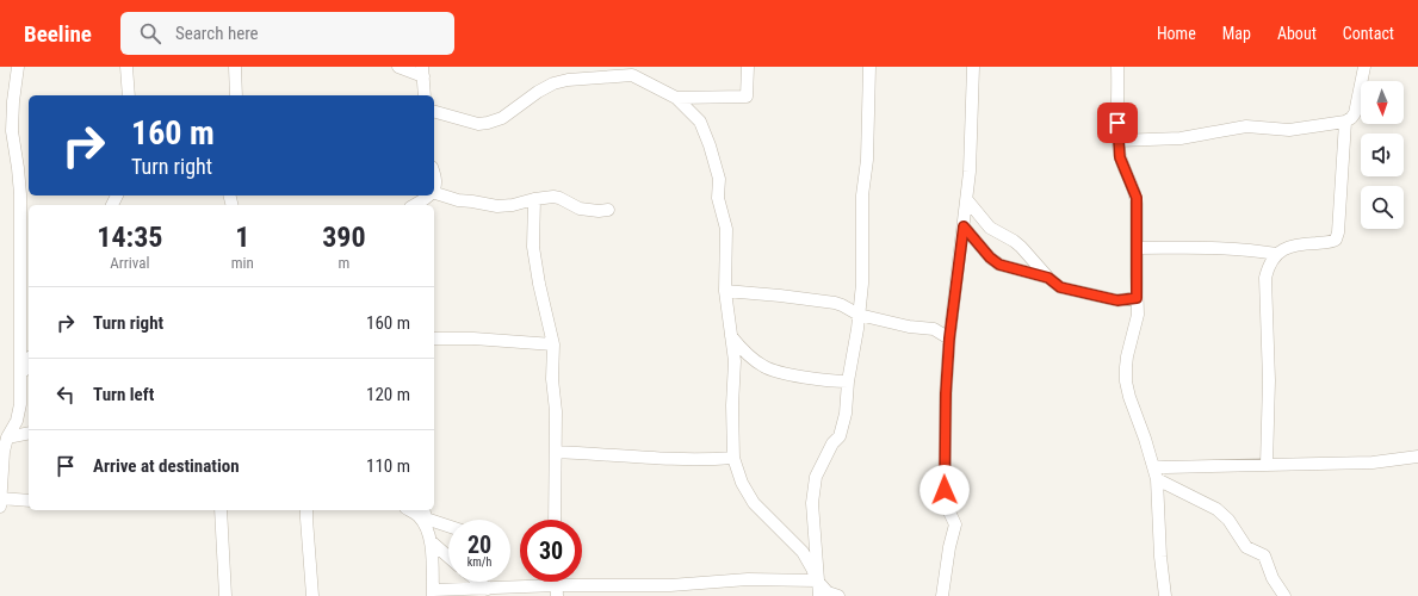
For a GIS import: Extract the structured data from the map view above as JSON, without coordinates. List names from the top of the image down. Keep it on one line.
{"north":"bottom","page":{"header":"Beeline","search":"Search here","nav":["Home","Map","About","Contact"],"turn":["160 m","Turn right"],"eta":["14:35","Arrival","1","min","390","m"],"list":[{"name":"Turn right","value":"160 m"},{"name":"Turn left","value":"120 m"},{"name":"Arrive at destination","value":"110 m"}],"speed":"20 km/h","limit":"30"}}
